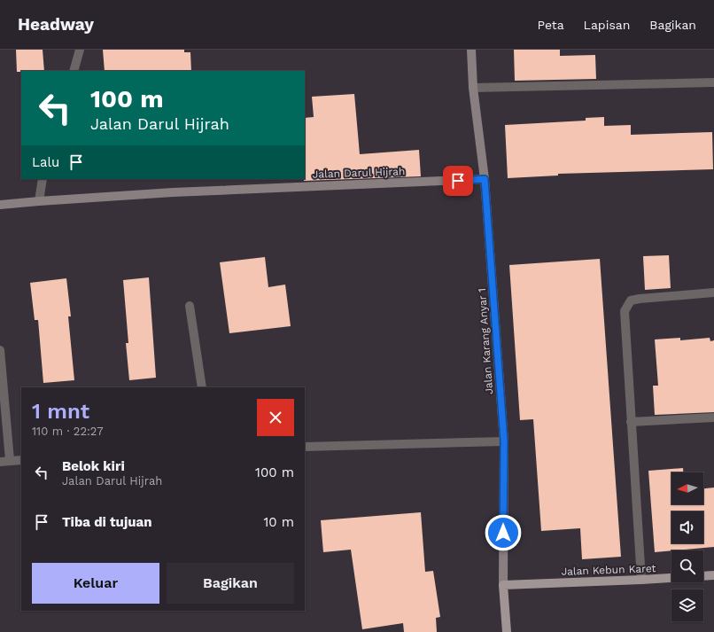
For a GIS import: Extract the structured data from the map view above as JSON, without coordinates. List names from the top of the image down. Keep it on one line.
{"streets":{"main road":["Jalan Darul Hijrah","Jalan Karang Anyar 1","Jalan Kebun Karet"]},"crossings":[["Jalan Darul Hijrah","Jalan Karang Anyar 1"],["Jalan Karang Anyar 1","Jalan Kebun Karet"]],"north":"left","page":{"header":"Headway","nav":["Peta","Lapisan","Bagikan"],"turn":["100 m","Jalan Darul Hijrah"],"then":"Lalu","heading":["1 mnt","110 m · 22:27"],"list":[{"name":"Belok kiri","note":"Jalan Darul Hijrah","value":"100 m"},{"name":"Tiba di tujuan","value":"10 m"}],"buttons":["Keluar","Bagikan"]}}
